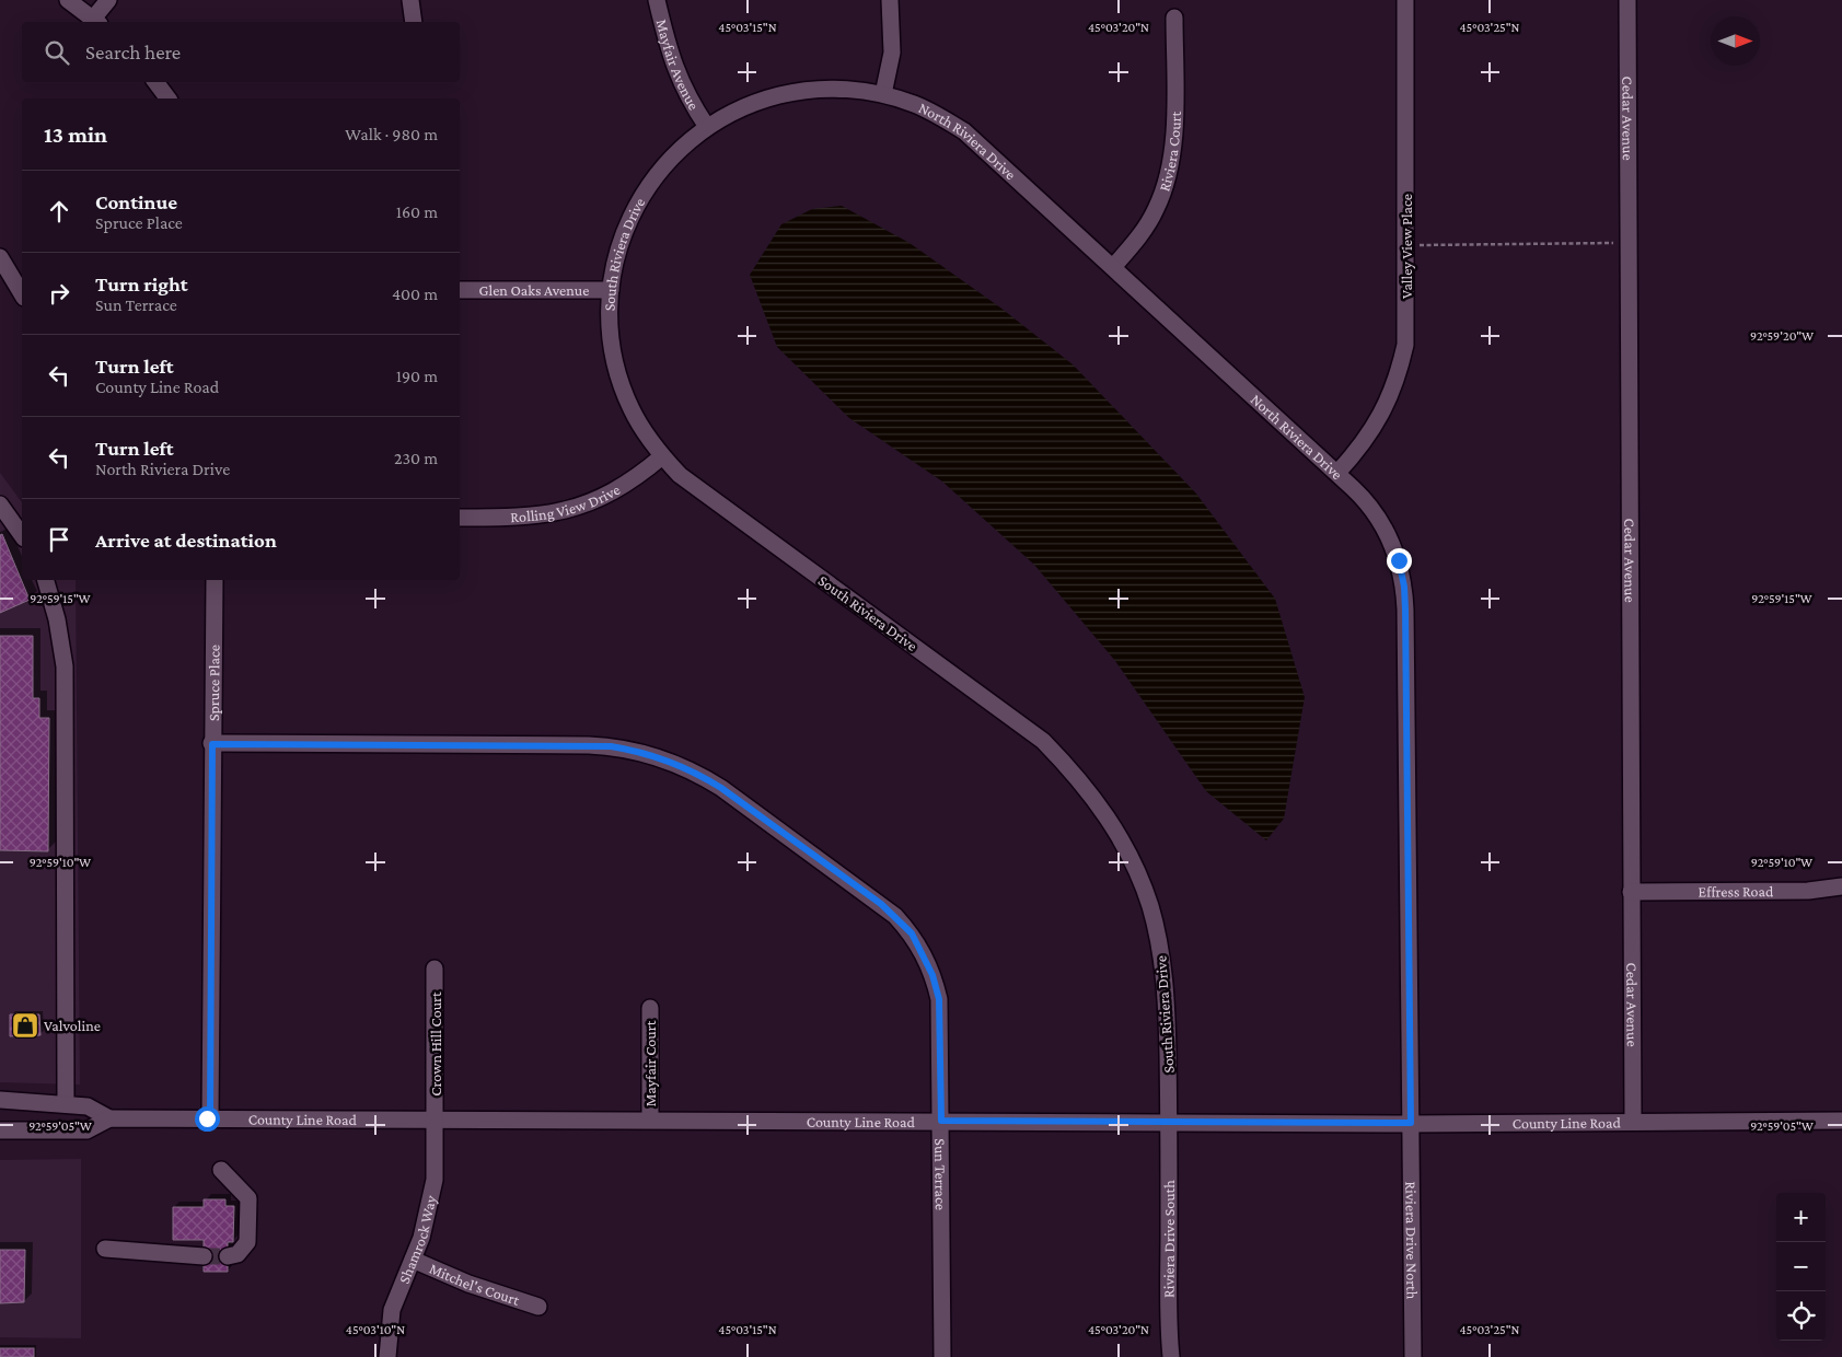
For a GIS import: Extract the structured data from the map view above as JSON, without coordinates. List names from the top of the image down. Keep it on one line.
{"streets":{"street":["Mayfair Avenue","Cedar Avenue","North Riviera Drive","Riviera Court","Valley View Place","South Riviera Drive","Glen Oaks Avenue","Rolling View Drive","Spruce Place","Effress Road","Crown Hill Court","Mayfair Court","County Line Road","Sun Terrace","Shamrock Way","Riviera Drive South","Riviera Drive North","Mitchel's Court"]},"crossings":[["Mayfair Avenue","North Riviera Drive"],["Mayfair Avenue","South Riviera Drive"],["Cedar Avenue","Effress Road"],["Cedar Avenue","County Line Road"],["North Riviera Drive","Riviera Court"],["North Riviera Drive","Valley View Place"],["North Riviera Drive","South Riviera Drive"],["North Riviera Drive","County Line Road"],["North Riviera Drive","Riviera Drive North"],["South Riviera Drive","Glen Oaks Avenue"],["South Riviera Drive","Rolling View Drive"],["South Riviera Drive","County Line Road"],["South Riviera Drive","Riviera Drive South"],["Spruce Place","County Line Road"],["Spruce Place","Sun Terrace"],["Crown Hill Court","County Line Road"],["Crown Hill Court","Shamrock Way"],["Mayfair Court","County Line Road"],["County Line Road","Sun Terrace"],["County Line Road","Shamrock Way"],["County Line Road","Riviera Drive South"],["County Line Road","Riviera Drive North"],["Shamrock Way","Mitchel's Court"]],"places":{"shop":["Valvoline"]},"north":"right","page":{"search":"Search here","heading":["13 min","Walk · 980 m"],"list":[["Continue","Spruce Place","160 m"],["Turn right","Sun Terrace","400 m"],["Turn left","County Line Road","190 m"],["Turn left","North Riviera Drive","230 m"],"Arrive at destination"],"map_buttons":["+","−"]},"coordinates":["45°03'15\"N","45°03'20\"N","45°03'25\"N","92°59'20\"W","92°59'15\"W","92°59'10\"W","92°59'05\"W","45°03'10\"N"]}
